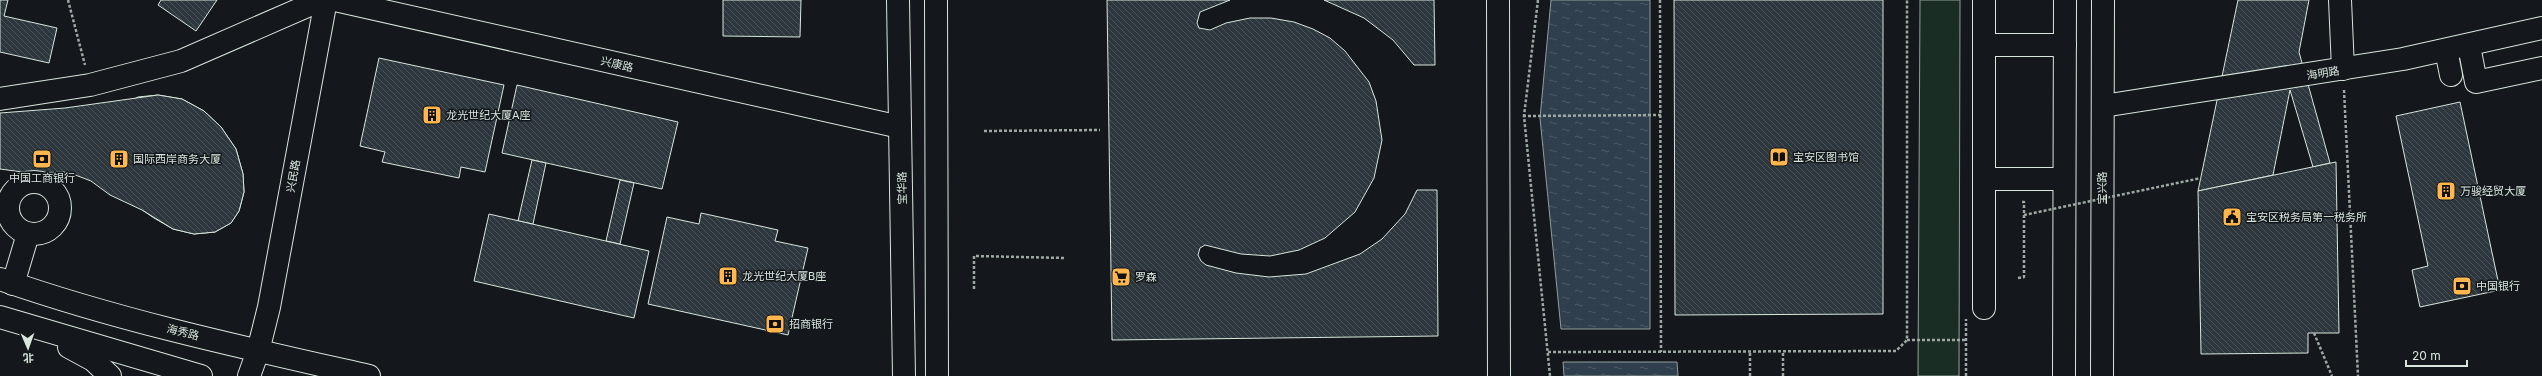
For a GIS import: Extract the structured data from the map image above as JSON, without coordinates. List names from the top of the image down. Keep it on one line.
{"streets":{"main road":["兴康路","海明路","兴民路","宝华路","宝兴路","海秀路"]},"crossings":[["兴康路","宝华路"],["海明路","宝兴路"],["兴民路","海秀路"]],"places":{"building":["龙光世纪大厦A座","国际西岸商务大厦","万骏经贸大厦","龙光世纪大厦B座"],"library":["宝安区图书馆"],"bank":["中国工商银行","中国银行","招商银行"],"public building":["宝安区税务局第一税务所"],"supermarket":["罗森"]},"scale_bar":"20 m","north":"bottom"}
